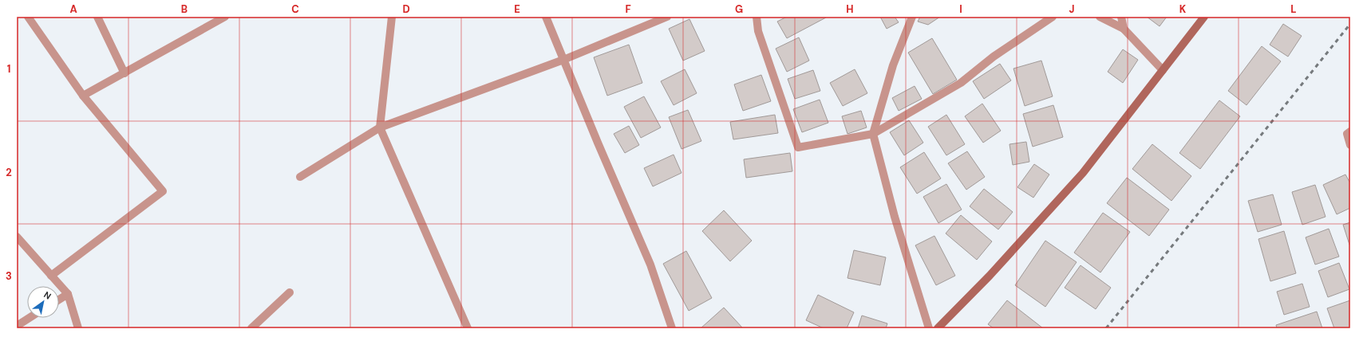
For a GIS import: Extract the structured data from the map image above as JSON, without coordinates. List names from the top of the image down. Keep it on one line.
{"north":"top right","grid":{"columns":["A","B","C","D","E","F","G","H","I","J","K","L"],"rows":["1","2","3"]}}
